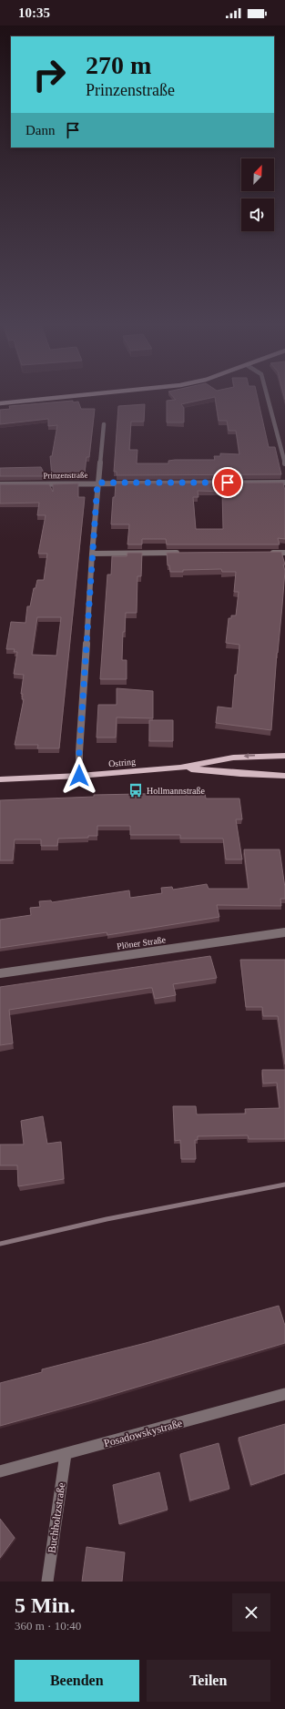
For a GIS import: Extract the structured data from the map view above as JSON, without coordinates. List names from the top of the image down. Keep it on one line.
{"streets":{"main road":["Ostring"],"street":["Prinzenstraße","Plöner Straße","Posadowskystraße","Buchholtzstraße"]},"crossings":[["Posadowskystraße","Buchholtzstraße"]],"places":{"bus stop":["Hollmannstraße"]},"north":"top right","page":{"status":"10:35","turn":["270 m","Prinzenstraße"],"then":"Dann","heading":["5 Min.","360 m · 10:40"],"buttons":["Beenden","Teilen"]}}
